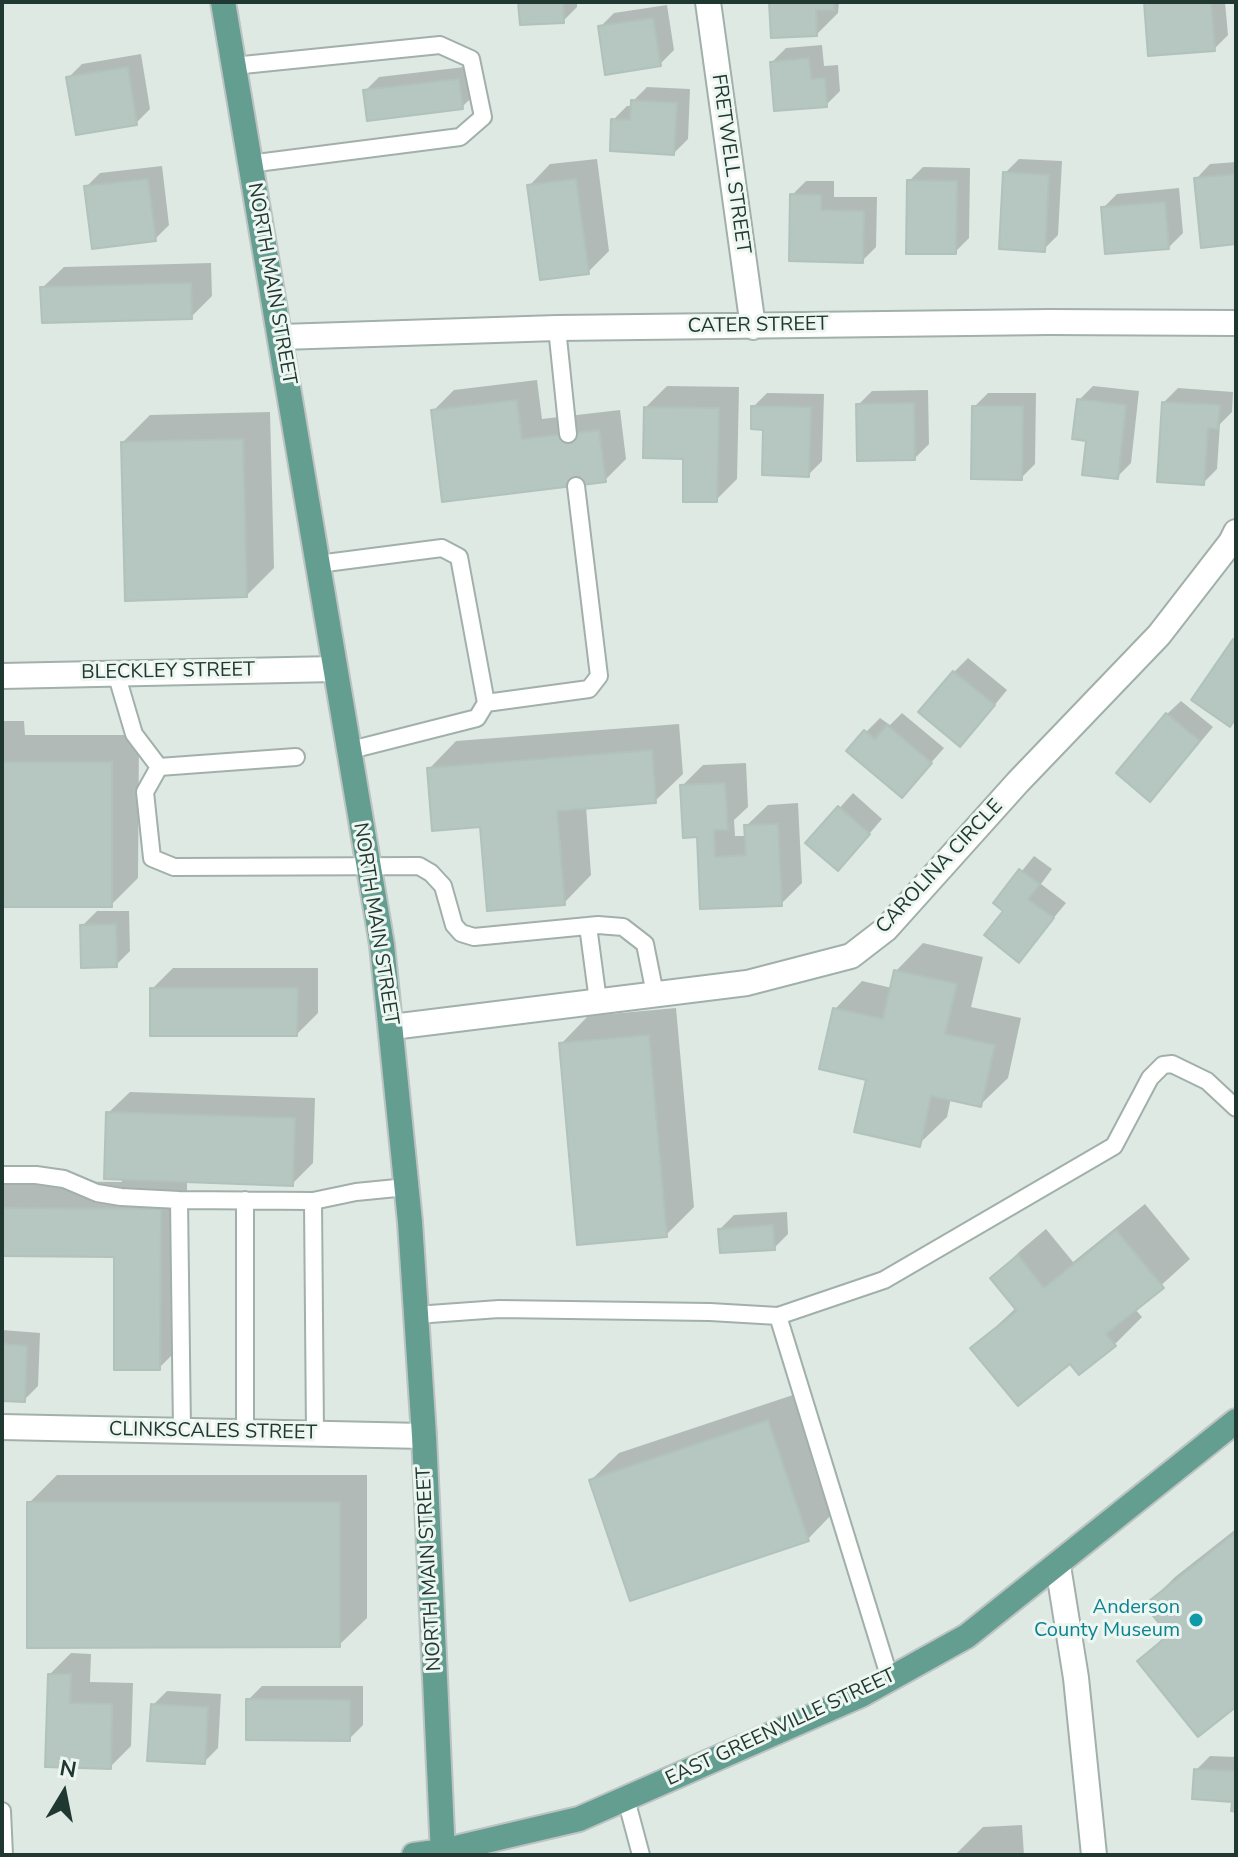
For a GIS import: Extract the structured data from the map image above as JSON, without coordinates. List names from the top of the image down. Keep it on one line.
{"streets":{"main road":["NORTH MAIN STREET","EAST GREENVILLE STREET"],"street":["FRETWELL STREET","CATER STREET","BLECKLEY STREET","CAROLINA CIRCLE","CLINKSCALES STREET"]},"crossings":[["FRETWELL STREET","CATER STREET"],["NORTH MAIN STREET","CATER STREET"],["NORTH MAIN STREET","BLECKLEY STREET"],["NORTH MAIN STREET","CAROLINA CIRCLE"],["NORTH MAIN STREET","CLINKSCALES STREET"],["NORTH MAIN STREET","EAST GREENVILLE STREET"]],"places":["Anderson County Museum"],"north":"top"}
